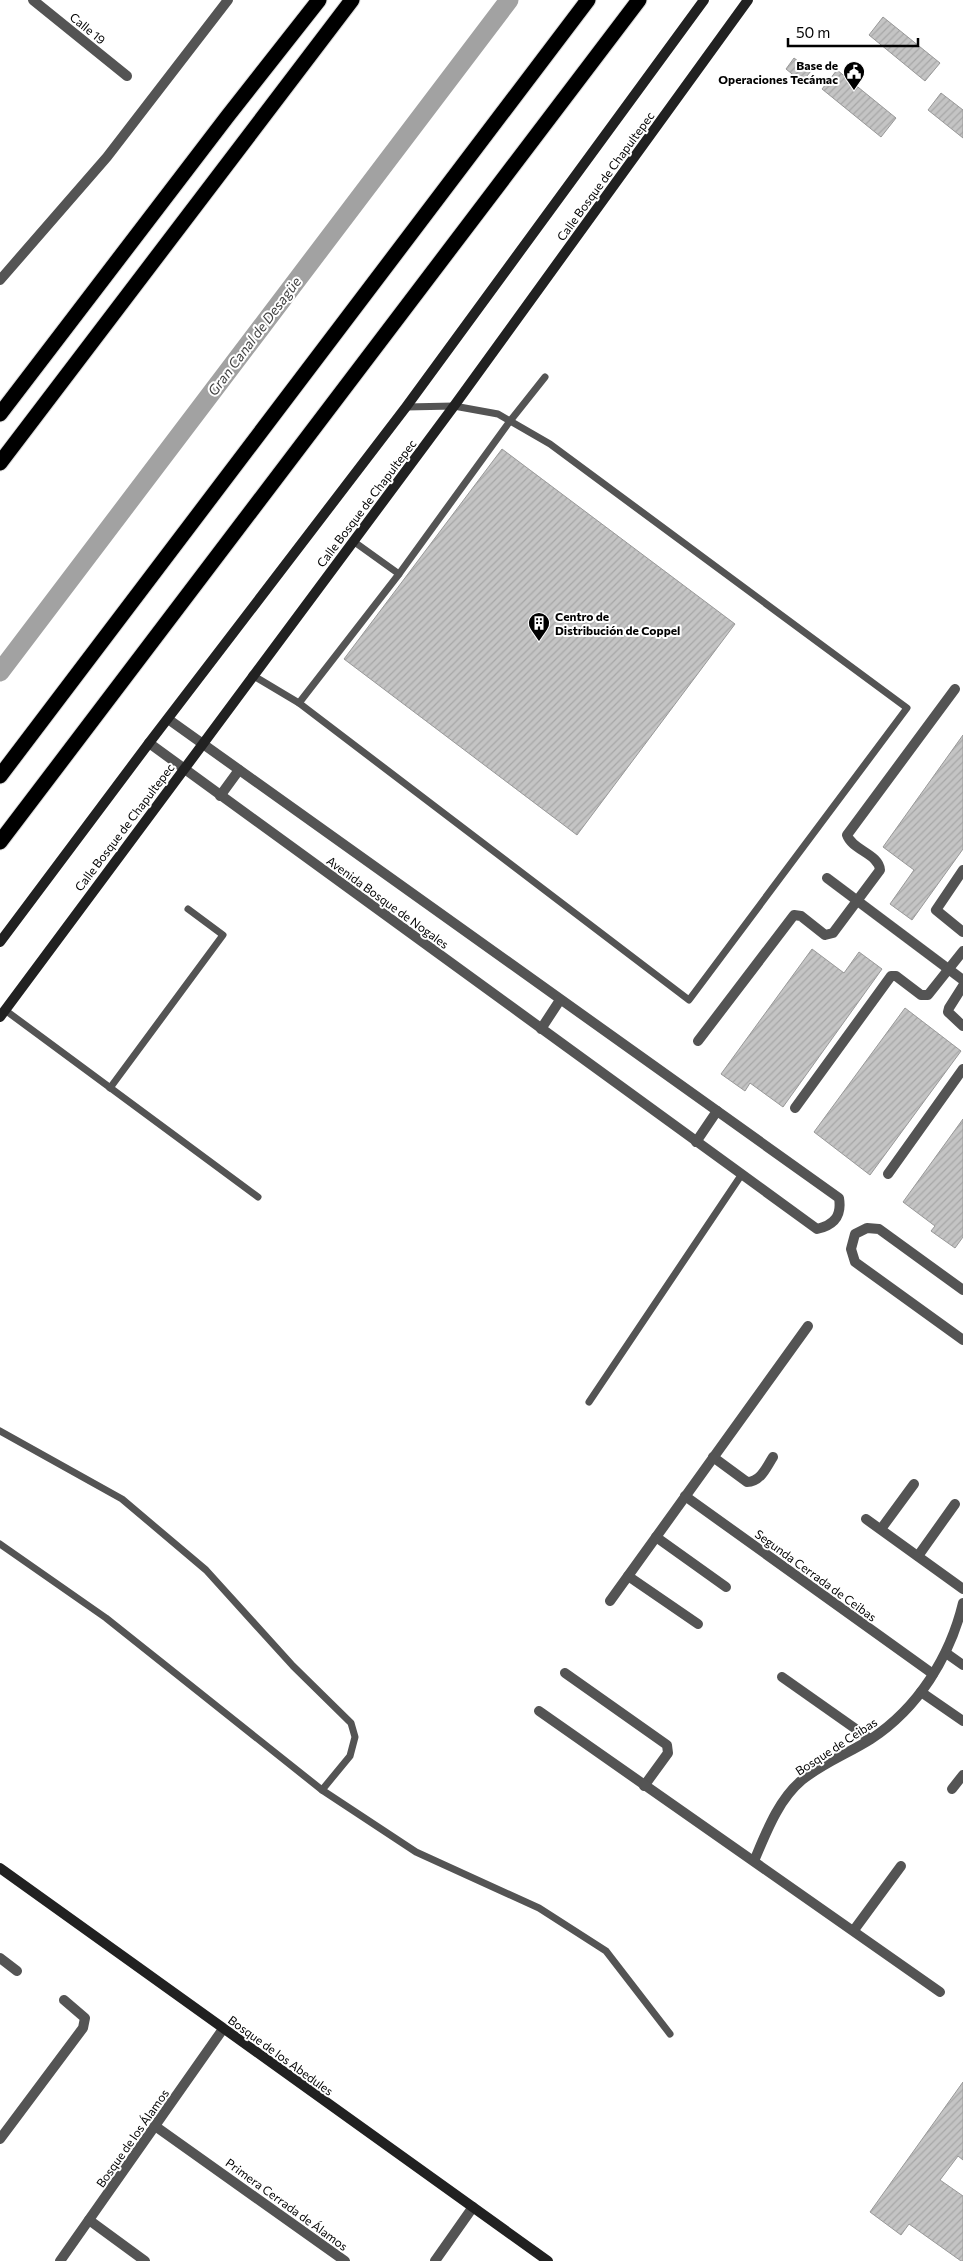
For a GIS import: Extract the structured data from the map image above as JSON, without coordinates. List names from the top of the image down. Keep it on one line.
{"streets":{"main road":["Calle Bosque de Chapultepec","Bosque de los Abedules"],"street":["Calle 19","Avenida Bosque de Nogales","Segunda Cerrada de Ceibas","Bosque de Ceibas","Bosque de los Álamos","Primera Cerrada de Álamos"]},"crossings":[["Calle Bosque de Chapultepec","Avenida Bosque de Nogales"],["Segunda Cerrada de Ceibas","Bosque de Ceibas"],["Bosque de los Abedules","Bosque de los Álamos"],["Bosque de los Álamos","Primera Cerrada de Álamos"]],"water":["Gran Canal de Desagüe"],"places":{"public building":["Base de Operaciones Tecámac"],"building":["Centro de Distribución de Coppel"]},"scale_bar":"50 m"}
